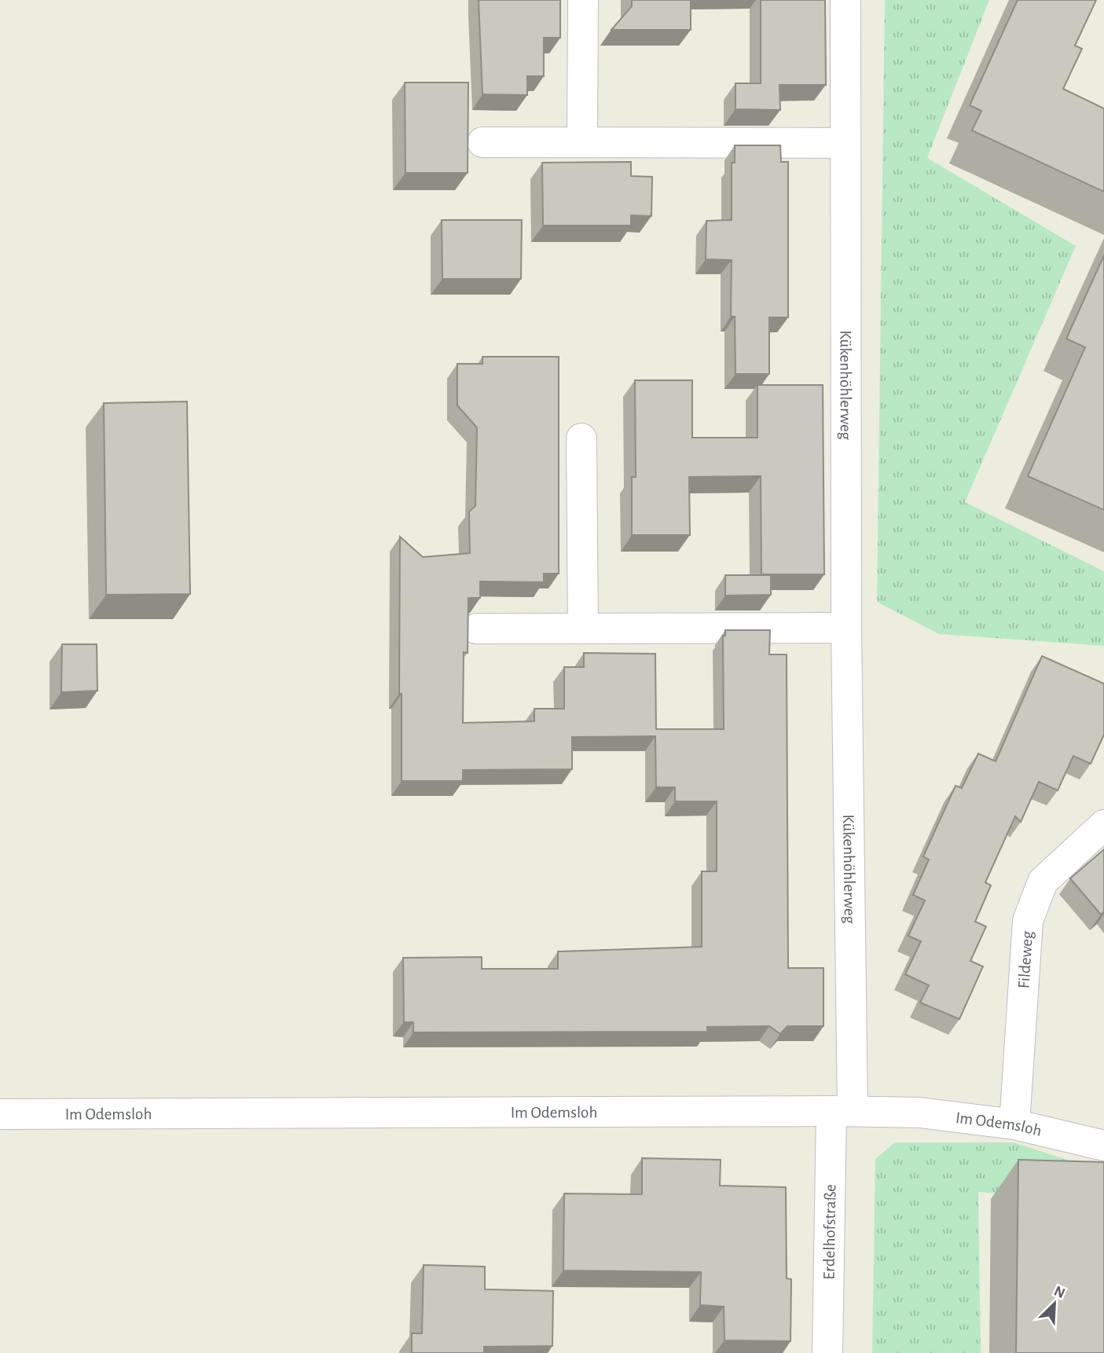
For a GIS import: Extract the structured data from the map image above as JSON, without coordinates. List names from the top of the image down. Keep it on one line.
{"streets":{"street":["Kükenhöhlerweg","Fildeweg","Im Odemsloh","Erdelhofstraße"]},"crossings":[["Kükenhöhlerweg","Im Odemsloh"],["Kükenhöhlerweg","Erdelhofstraße"],["Fildeweg","Im Odemsloh"],["Im Odemsloh","Erdelhofstraße"]],"north":"top right"}
